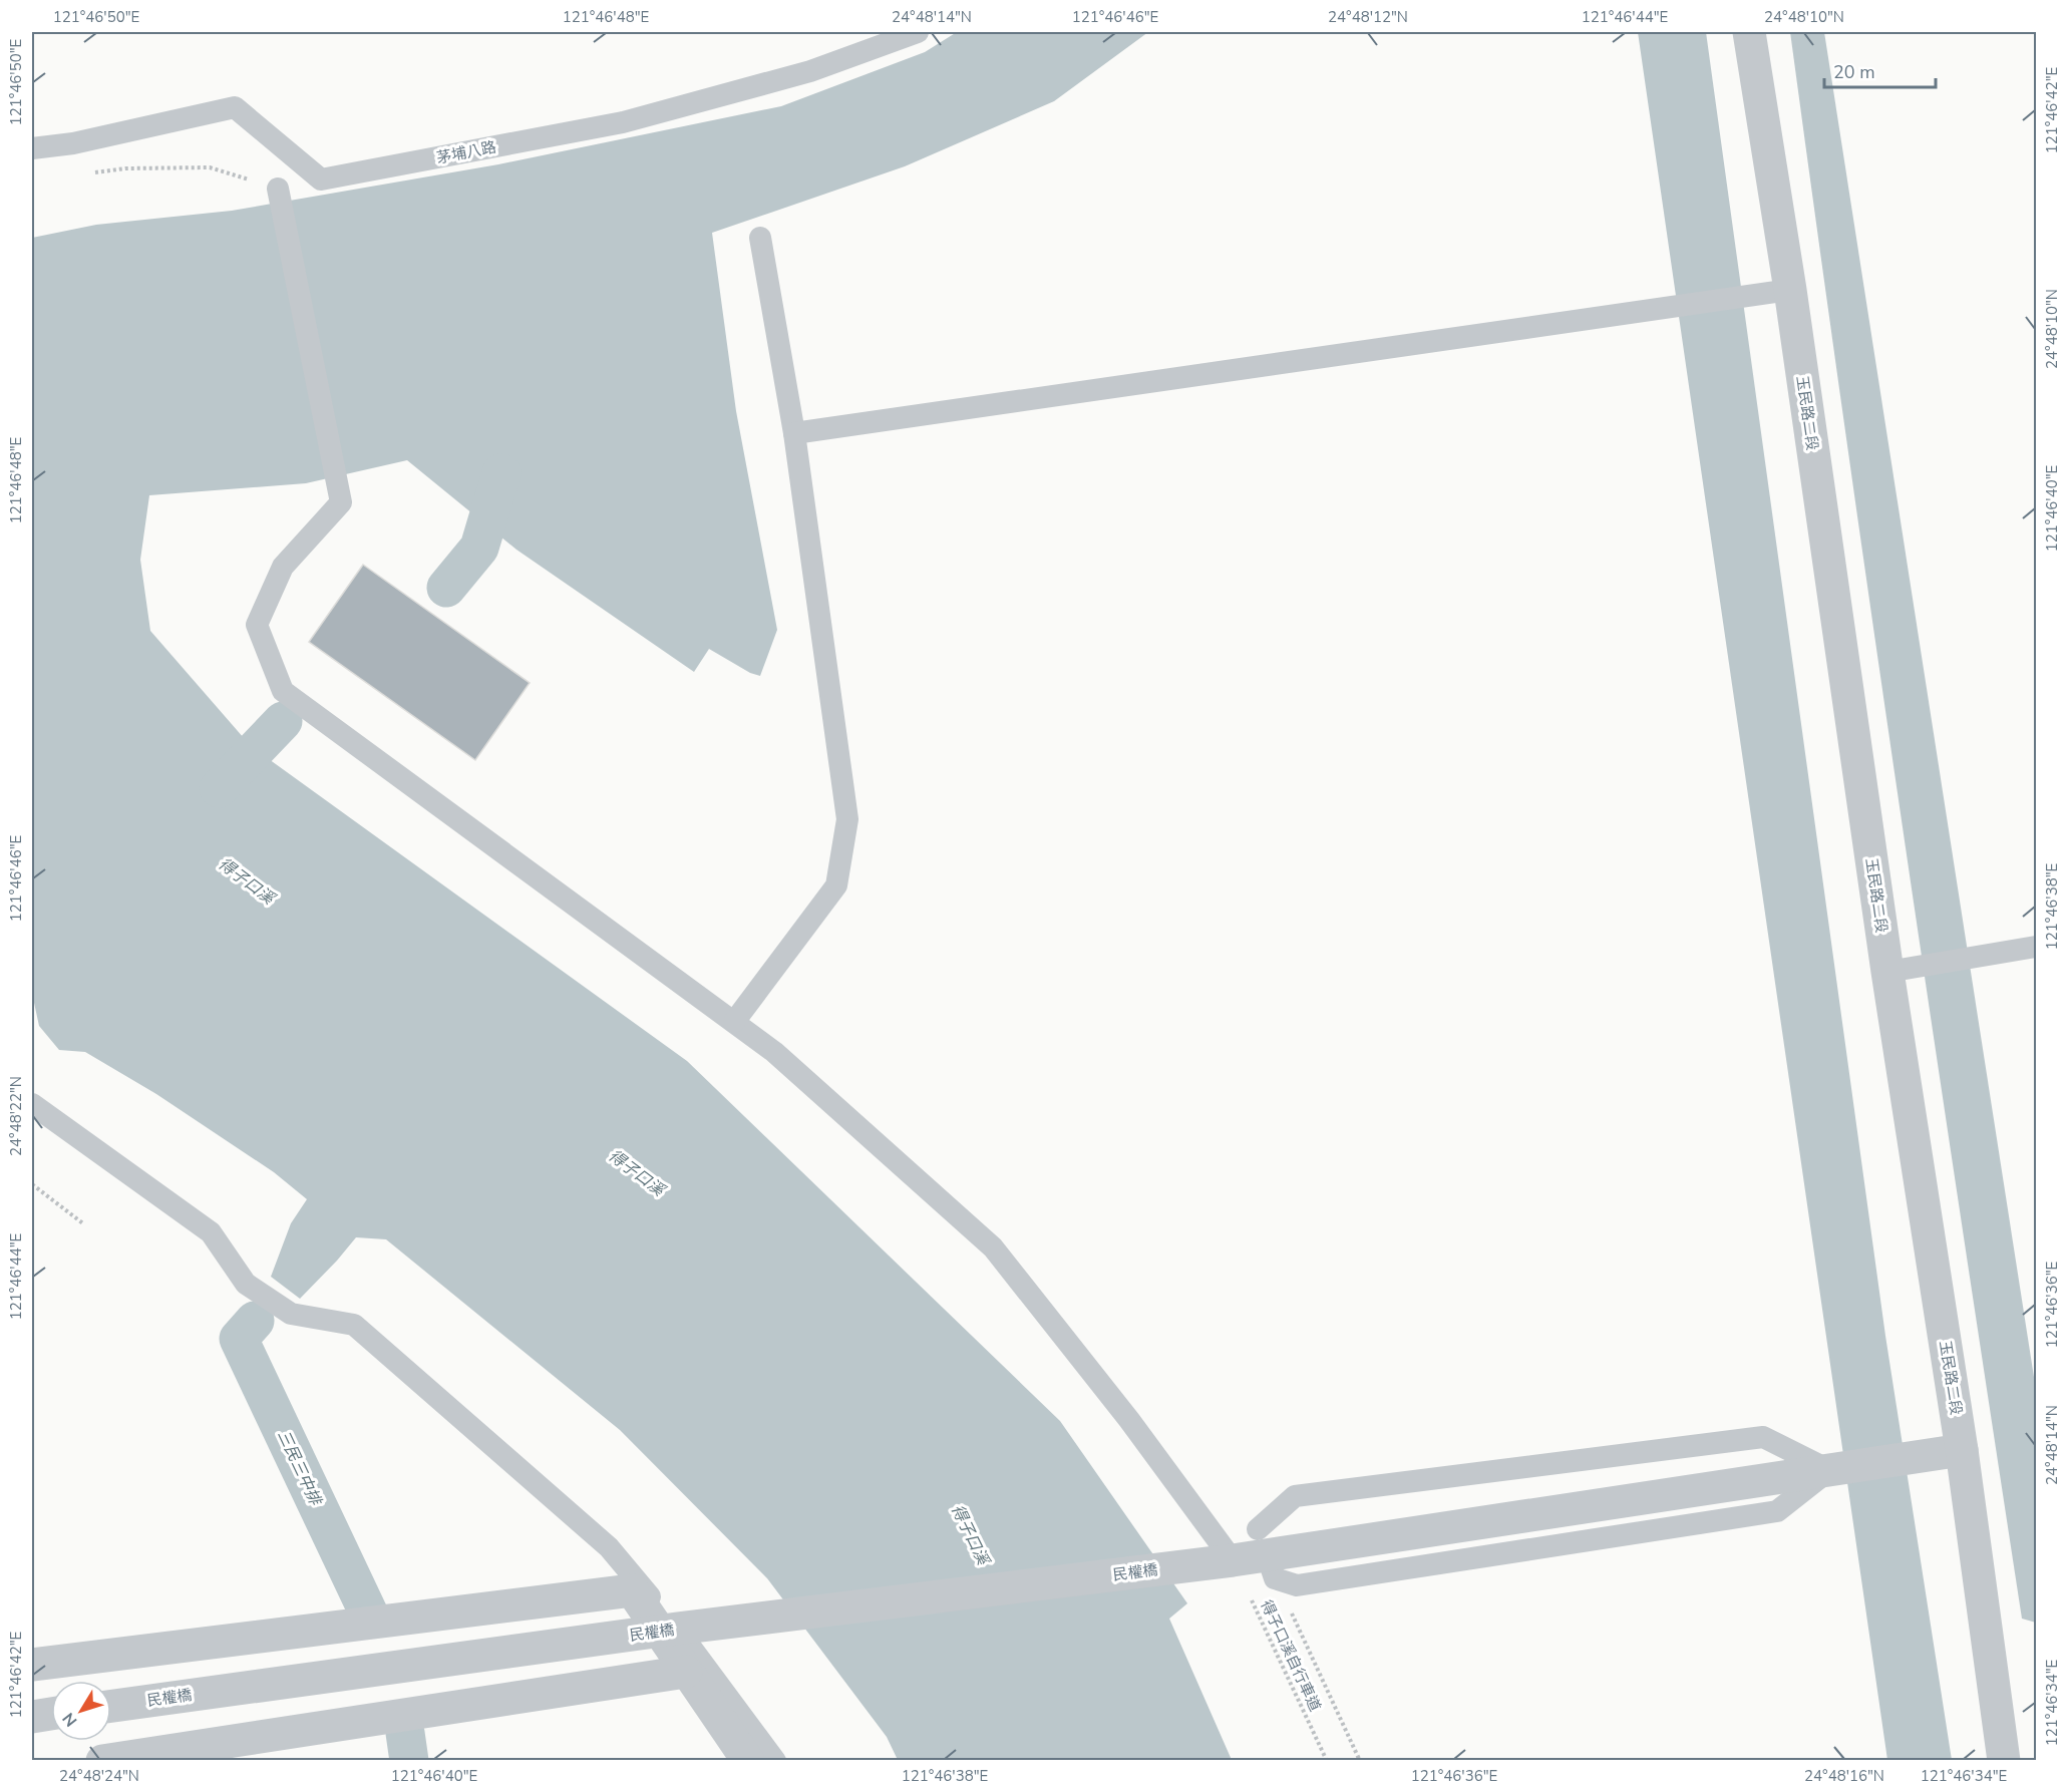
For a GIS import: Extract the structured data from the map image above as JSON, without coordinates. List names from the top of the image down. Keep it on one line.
{"streets":{"street":["玉民路二段","民權橋"],"lane":["茅埔八路"],"path":["得子口溪自行車道"]},"crossings":[["玉民路二段","民權橋"],["民權橋","得子口溪自行車道"]],"water":["得子口溪","三民三中排"],"scale_bar":"20 m","north":"bottom left","coordinates":["121°46'50\"E","121°46'48\"E","24°48'14\"N","121°46'46\"E","24°48'12\"N","121°46'44\"E","24°48'10\"N","121°46'42\"E","121°46'40\"E","121°46'38\"E","24°48'22\"N","121°46'36\"E","121°46'34\"E","24°48'24\"N","24°48'16\"N"]}
